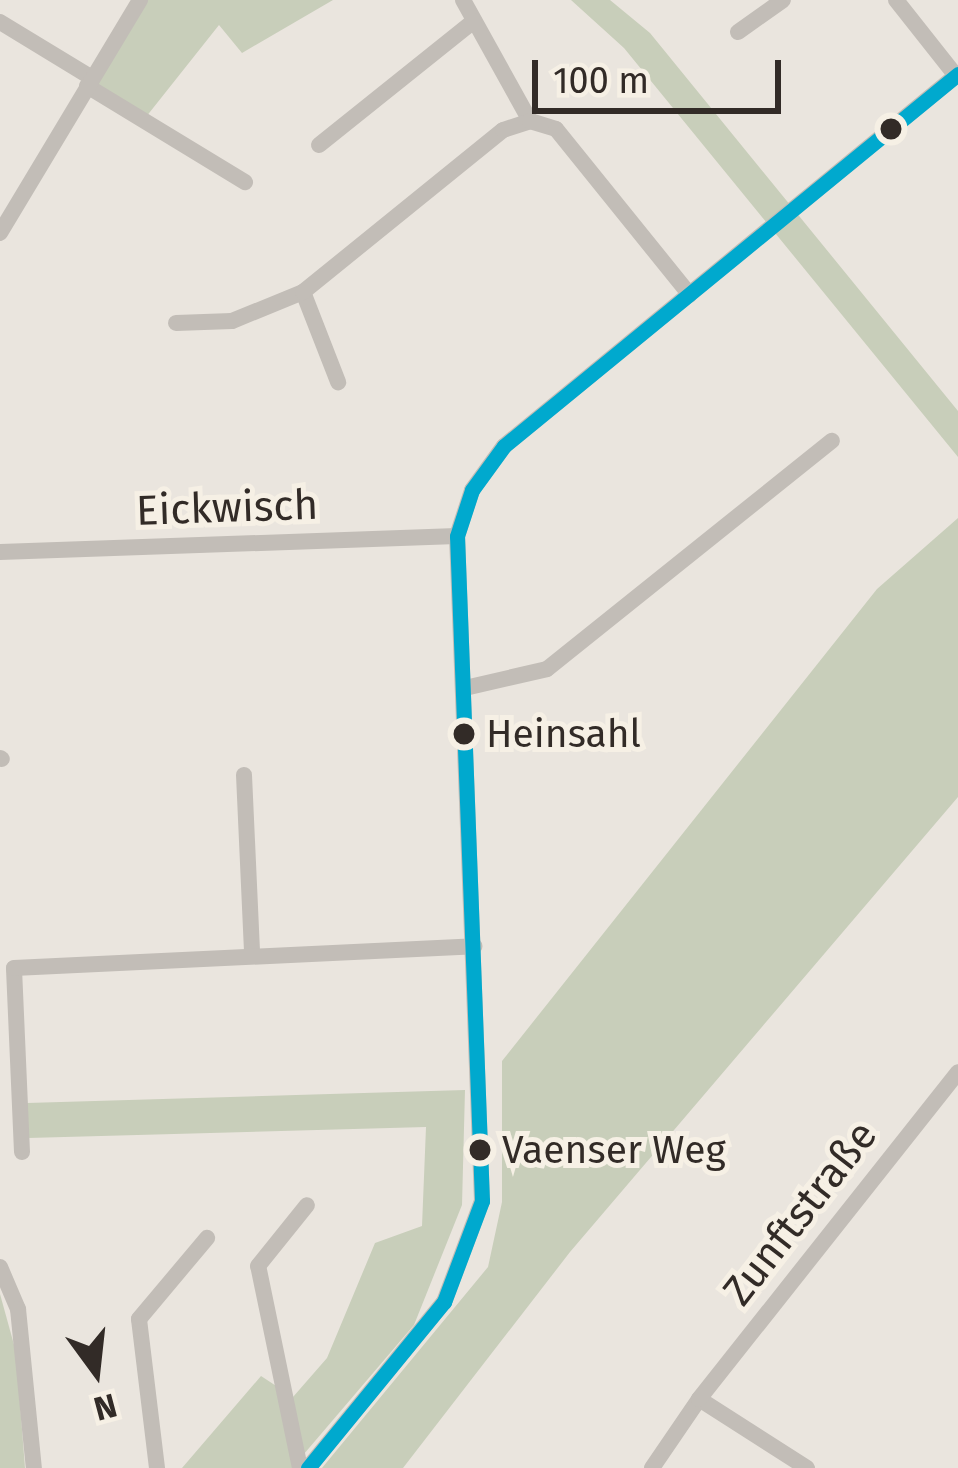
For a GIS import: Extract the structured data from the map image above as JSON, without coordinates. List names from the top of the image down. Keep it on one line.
{"streets":{"street":["Eickwisch","Zunftstraße"]},"places":["Heinsahl","Vaenser Weg"],"scale_bar":"100 m","north":"bottom"}
